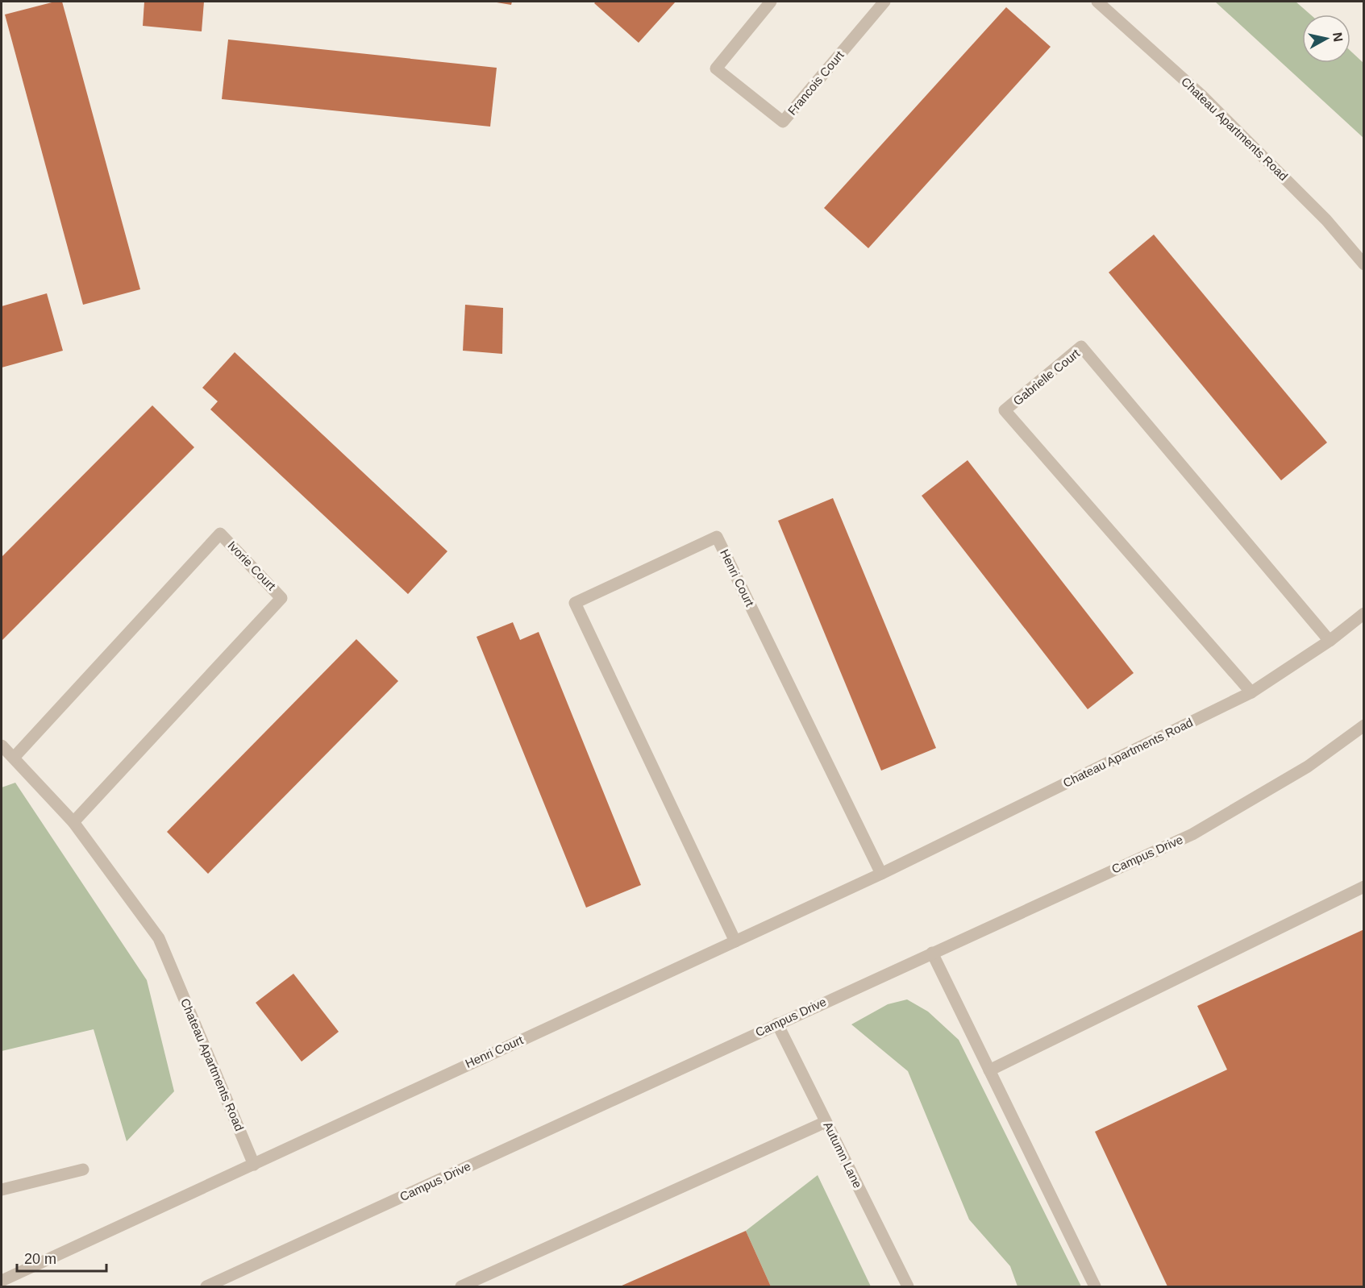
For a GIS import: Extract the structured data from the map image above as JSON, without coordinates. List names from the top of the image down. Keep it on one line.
{"streets":{"street":["Francois Court","Chateau Apartments Road","Gabrielle Court","Ivorie Court","Henri Court","Campus Drive","Autumn Lane"]},"crossings":[["Chateau Apartments Road","Gabrielle Court"],["Chateau Apartments Road","Ivorie Court"],["Chateau Apartments Road","Henri Court"],["Campus Drive","Autumn Lane"]],"scale_bar":"20 m","north":"right"}
